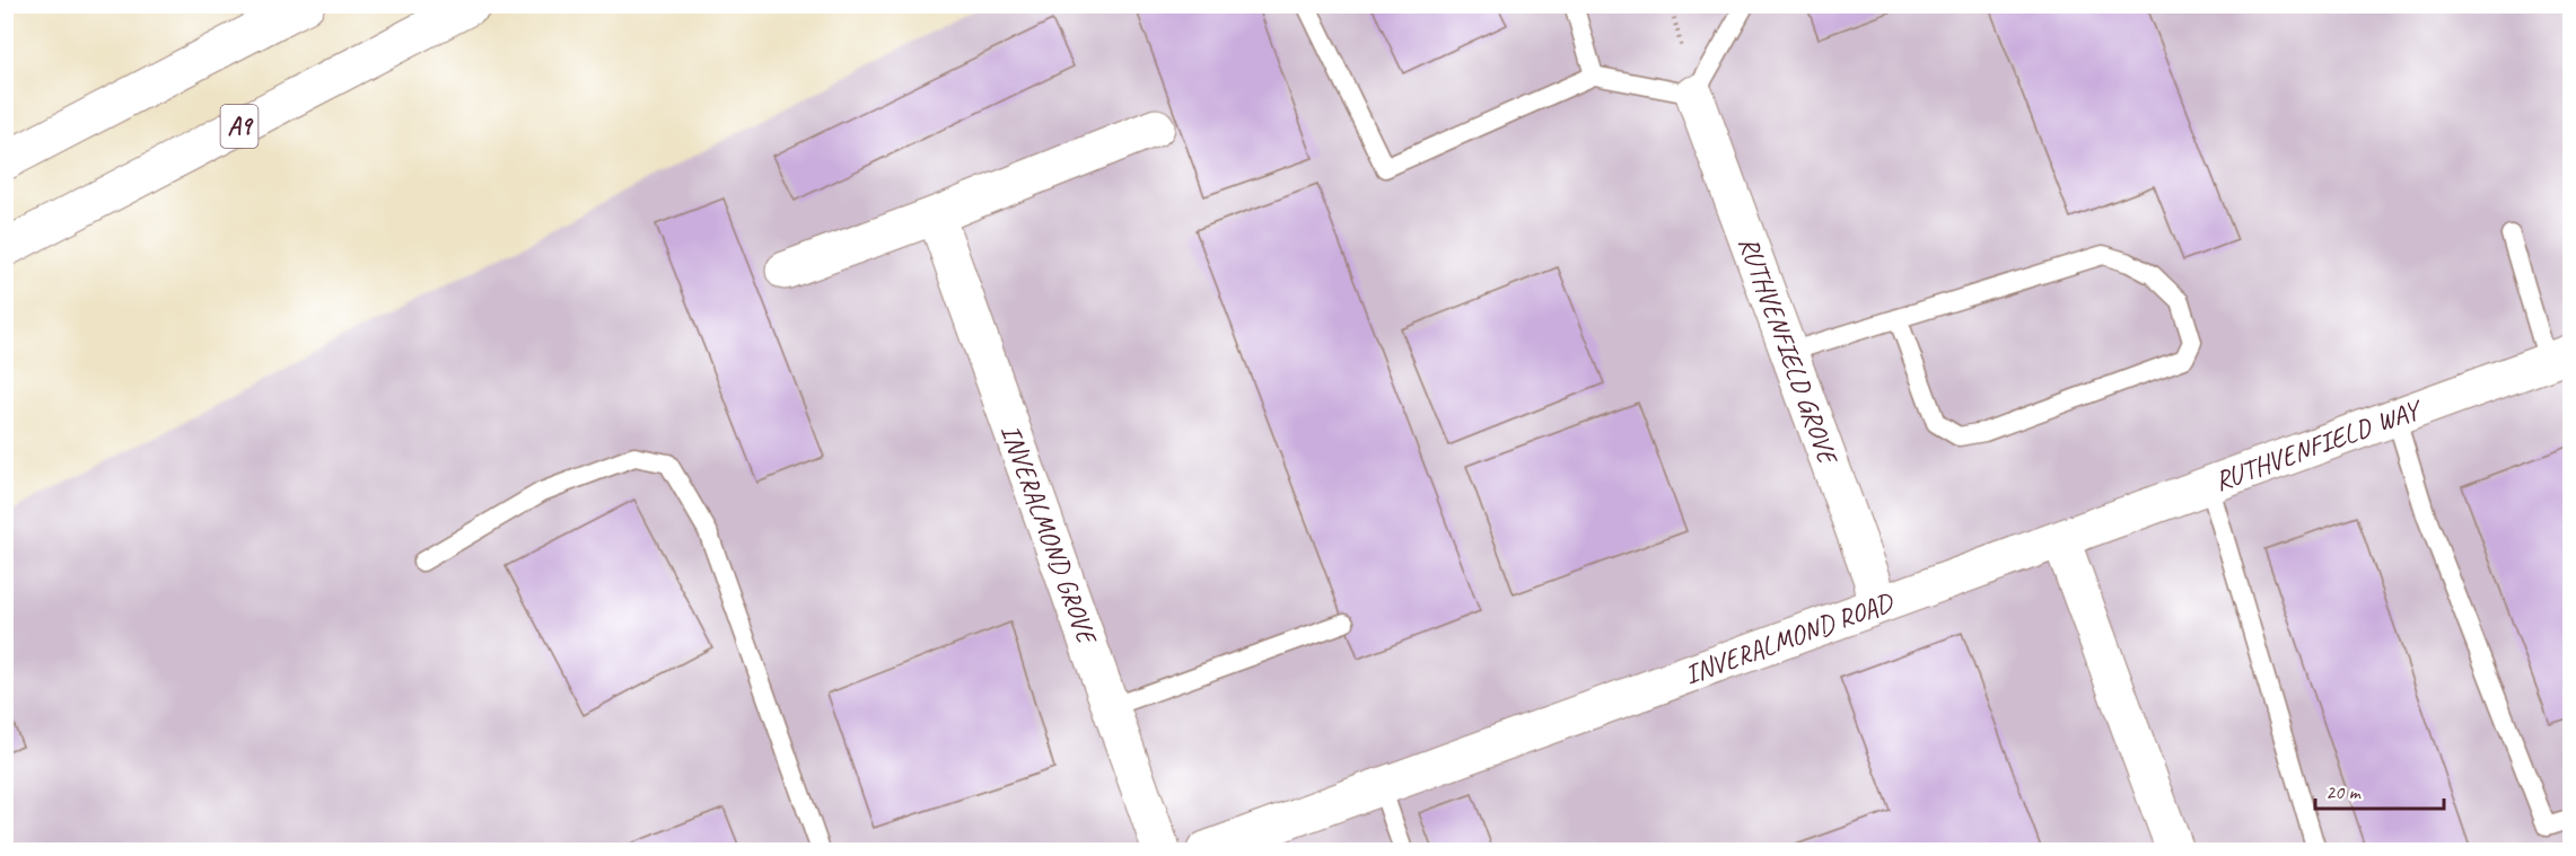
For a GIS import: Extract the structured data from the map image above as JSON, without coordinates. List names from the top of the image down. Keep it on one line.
{"streets":{"main road":["A9","RUTHVENFIELD GROVE","RUTHVENFIELD WAY","INVERALMOND GROVE","INVERALMOND ROAD"]},"crossings":[["RUTHVENFIELD GROVE","INVERALMOND ROAD"],["RUTHVENFIELD WAY","INVERALMOND ROAD"]],"scale_bar":"20 m"}
